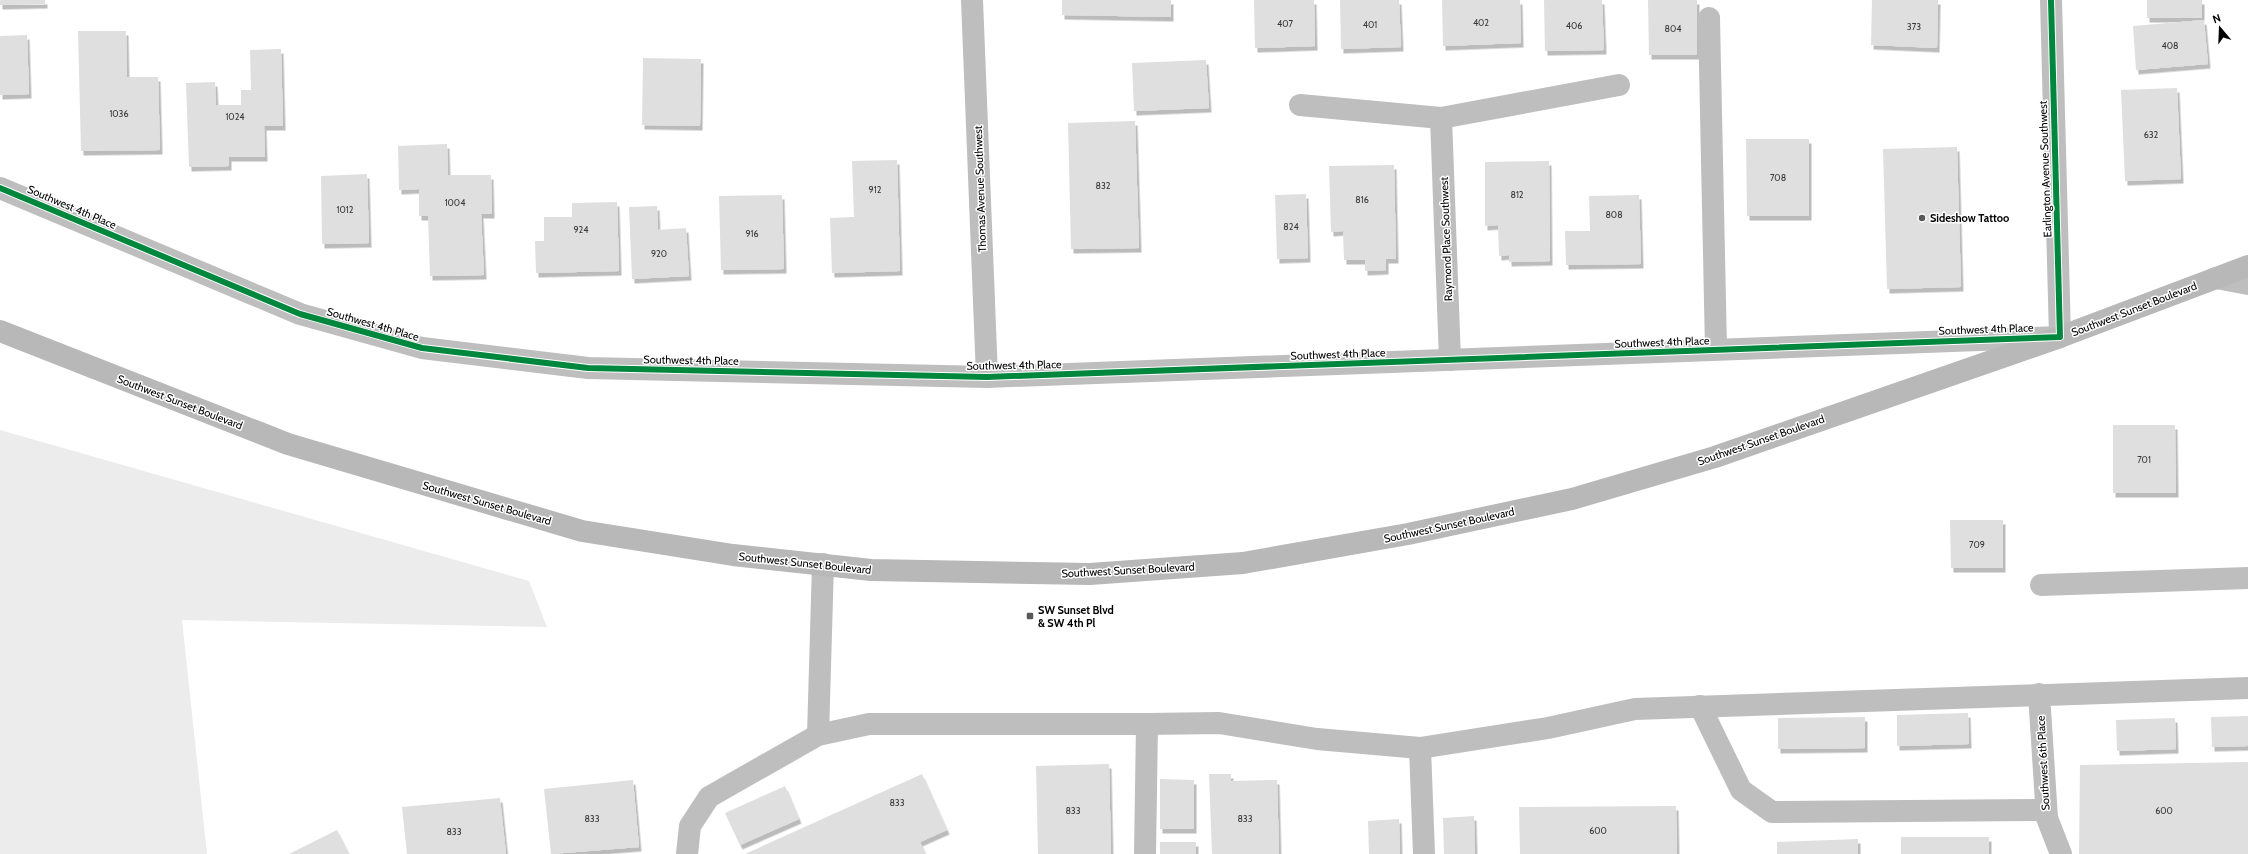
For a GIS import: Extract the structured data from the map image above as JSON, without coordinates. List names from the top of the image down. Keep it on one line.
{"streets":{"main road":["Southwest Sunset Boulevard"],"street":["Earlington Avenue Southwest","Thomas Avenue Southwest","Southwest 4th Place","Raymond Place Southwest","Southwest 6th Place"]},"crossings":[["Earlington Avenue Southwest","Southwest 4th Place"],["Earlington Avenue Southwest","Southwest Sunset Boulevard"],["Thomas Avenue Southwest","Southwest 4th Place"],["Southwest 4th Place","Raymond Place Southwest"],["Southwest 4th Place","Southwest Sunset Boulevard"]],"places":{"other":["Sideshow Tattoo"],"transit":["SW Sunset Blvd & SW 4th Pl"]},"house_numbers":["402","407","401","406","373","804","408","1036","1024","632","708","832","912","812","816","1004","1012","808","824","924","916","920","701","709","833","833","600","833","833","600","833"],"north":"top"}
